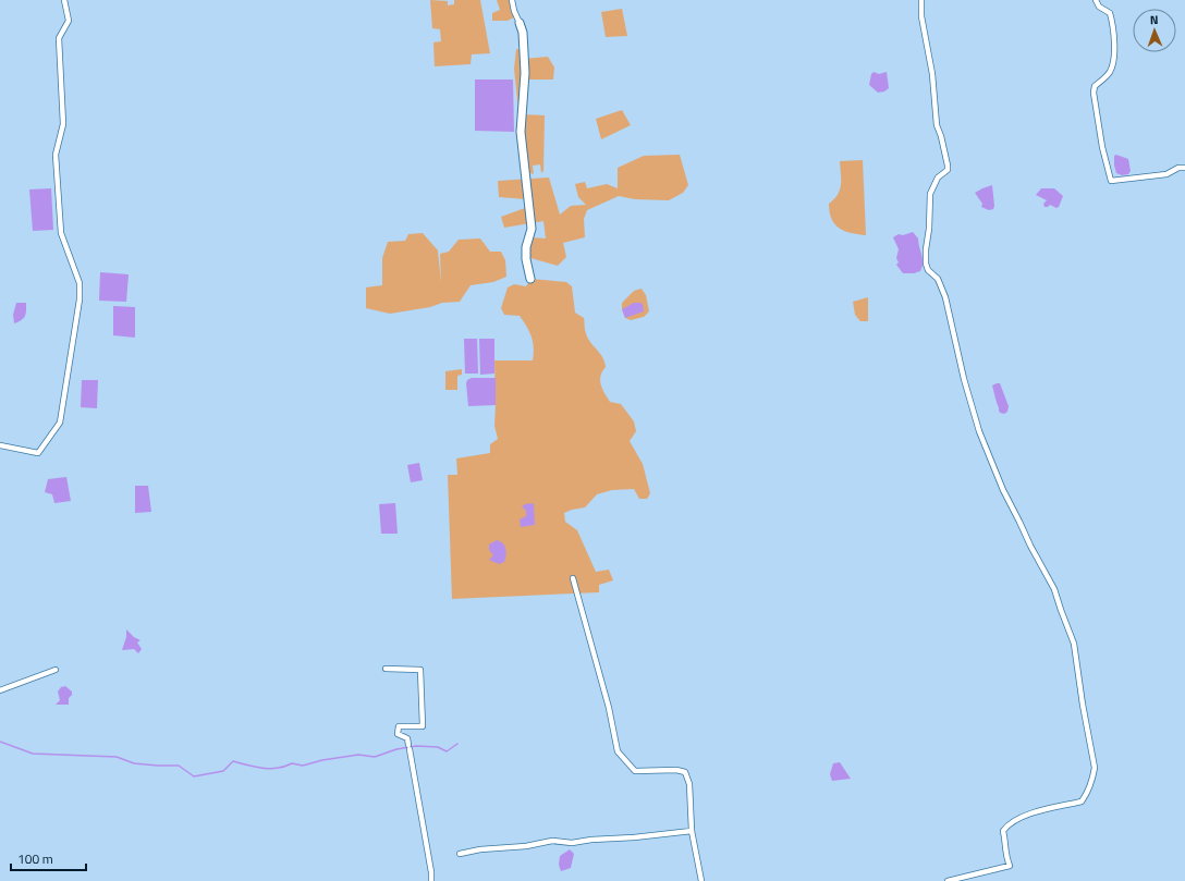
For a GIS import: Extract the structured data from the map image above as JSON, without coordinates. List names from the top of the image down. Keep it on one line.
{"scale_bar":"100 m","north":"top"}
